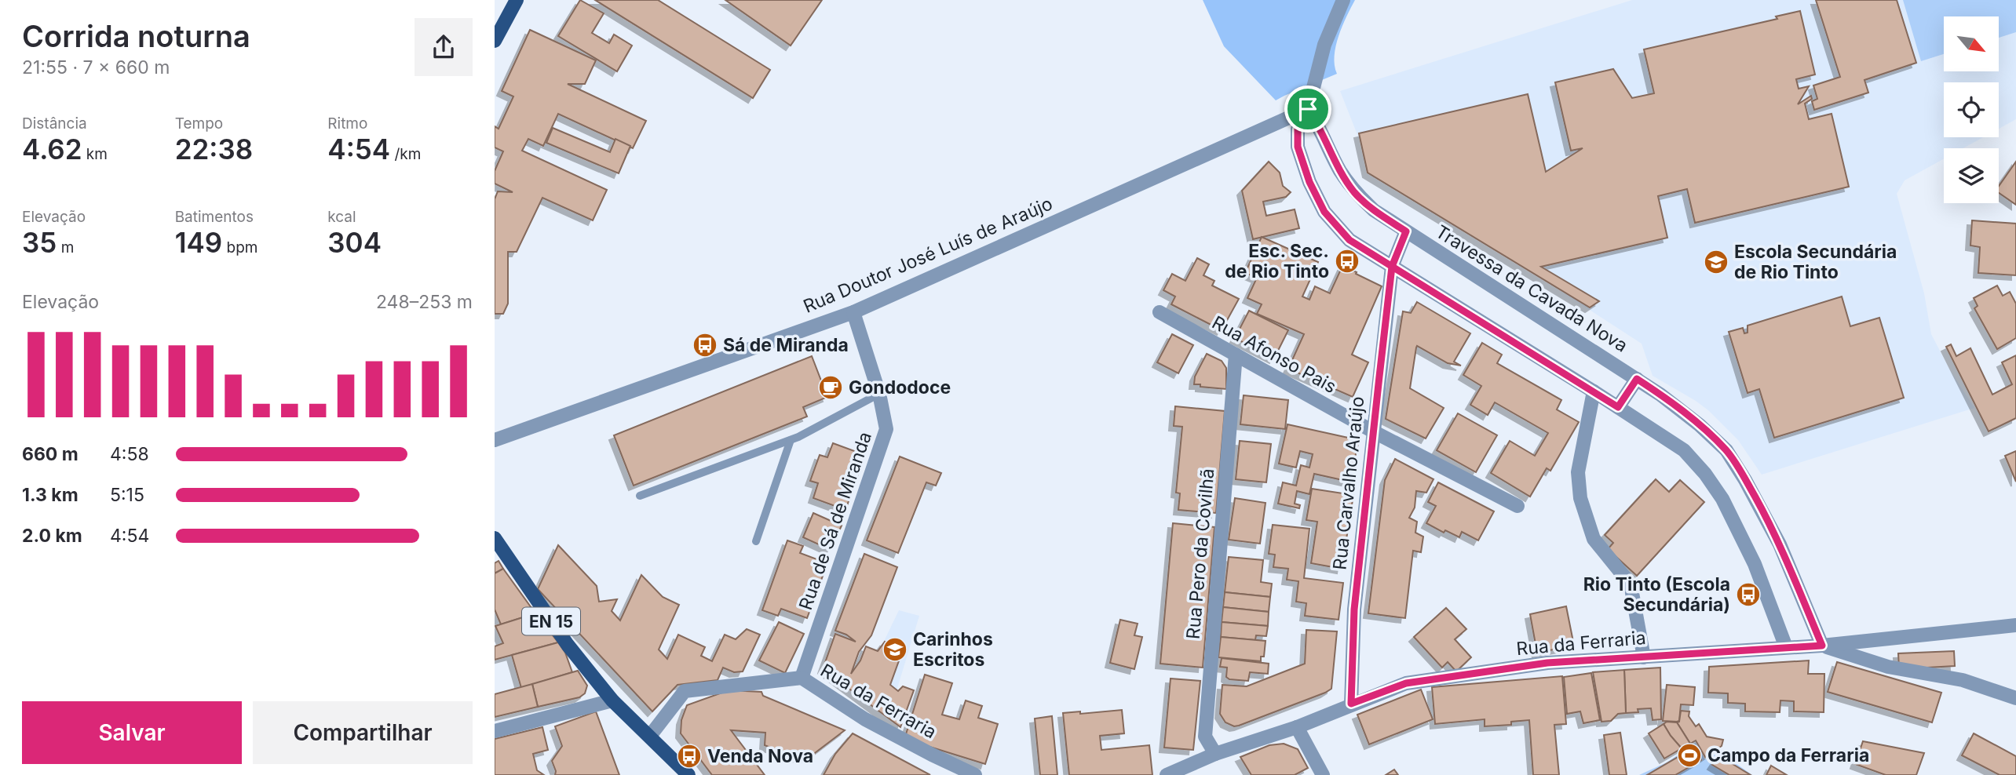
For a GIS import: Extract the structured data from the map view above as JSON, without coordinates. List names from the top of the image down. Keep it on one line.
{"streets":{"main road":["EN 15"],"street":["Rua Doutor José Luís de Araújo","Travessa da Cavada Nova","Rua Afonso Pais","Rua Carvalho Araújo","Rua de Sá de Miranda","Rua Pero da Covilhã","Rua da Ferraria"]},"crossings":[["Rua Doutor José Luís de Araújo","Travessa da Cavada Nova"],["Rua Doutor José Luís de Araújo","Rua de Sá de Miranda"],["Travessa da Cavada Nova","Rua da Ferraria"],["Rua Afonso Pais","Rua Carvalho Araújo"],["Rua Afonso Pais","Rua Pero da Covilhã"],["Rua Carvalho Araújo","Rua da Ferraria"],["Rua de Sá de Miranda","Rua da Ferraria"],["Rua Pero da Covilhã","Rua da Ferraria"],["EN 15","Rua da Ferraria"]],"places":{"bus stop":["Esc. Sec. de Rio Tinto","Sá de Miranda","Rio Tinto (Escola Secundária)","Venda Nova"],"school or university":["Escola Secundária de Rio Tinto","Carinhos Escritos"],"cafe":["Gondodoce"],"sports":["Campo da Ferraria"]},"north":"bottom right","page":{"heading":["Corrida noturna","21:55 · 7 × 660 m"],"stats":[["Distância","4.62 km"],["Tempo","22:38"],["Ritmo","4:54 /km"],["Elevação","35 m"],["Batimentos","149 bpm"],["kcal","304"]],"chart":["Elevação","248–253 m"],"list":[{"name":"660 m","note":"4:58"},{"name":"1.3 km","note":"5:15"},{"name":"2.0 km","note":"4:54"}],"buttons":["Salvar","Compartilhar"]}}
